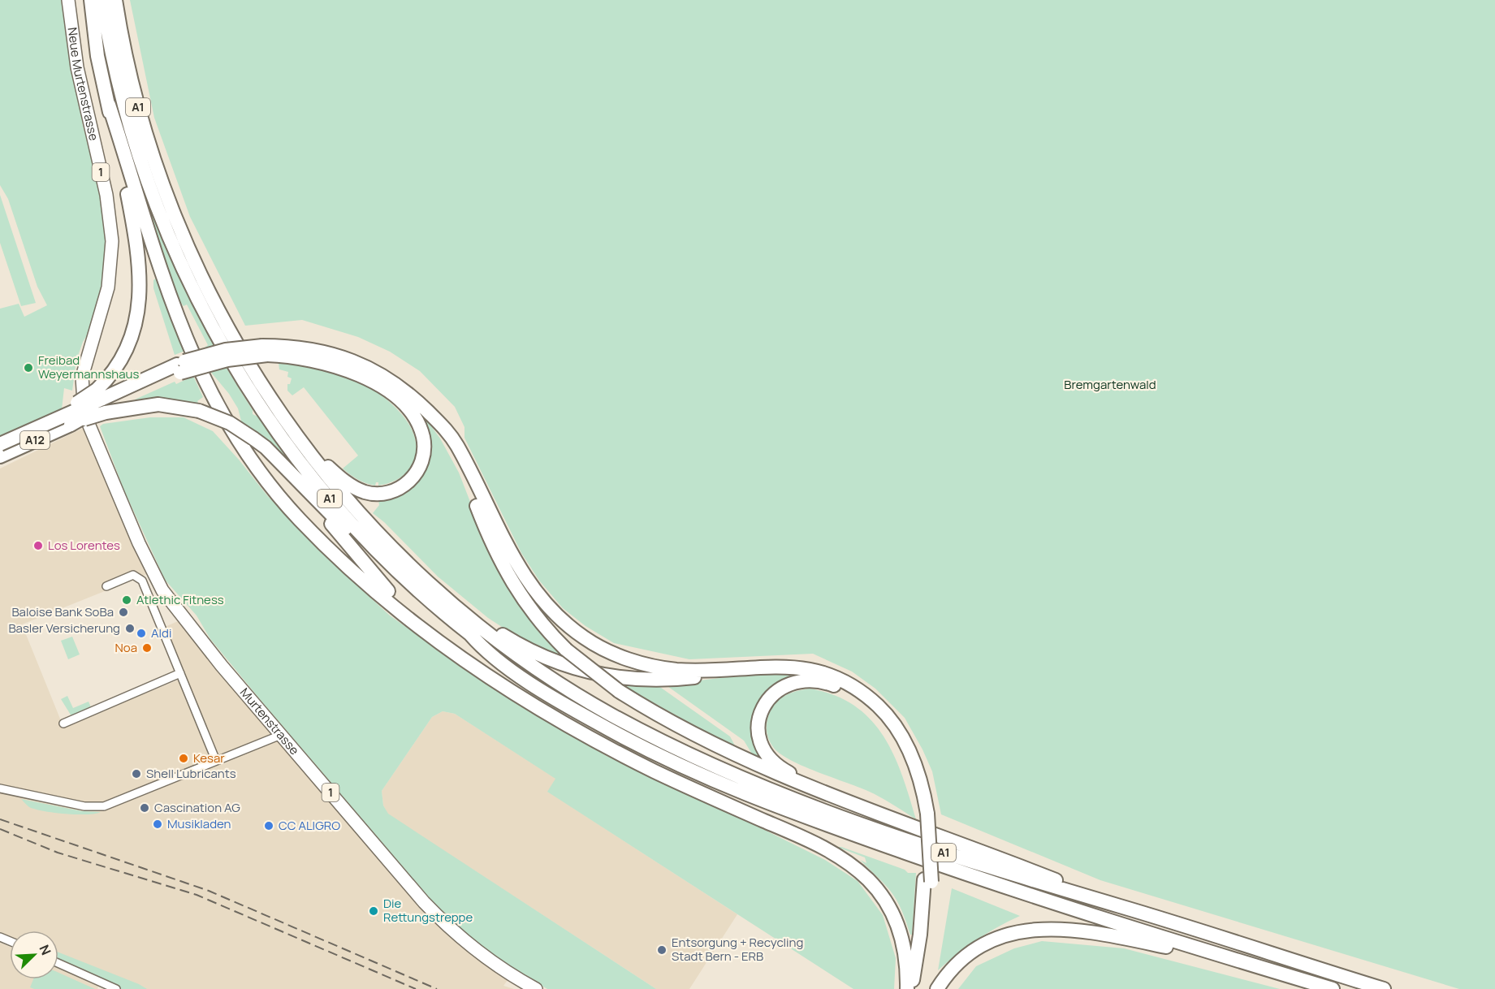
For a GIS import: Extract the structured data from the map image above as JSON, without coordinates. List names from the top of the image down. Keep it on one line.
{"streets":{"highway":["A1","A12"],"main road":["Neue Murtenstrasse","1","Murtenstrasse"]},"crossings":[["Neue Murtenstrasse","Murtenstrasse"]],"parks":["Bremgartenwald"],"places":["Freibad Weyermannshaus","Los Lorentes","Atlethic Fitness","Baloise Bank SoBa","Basler Versicherung","Aldi","Noa","Kesar","Shell Lubricants","Cascination AG","Musikladen","CC ALIGRO","Die Rettungstreppe","Entsorgung + Recycling Stadt Bern - ERB"],"north":"top right"}
